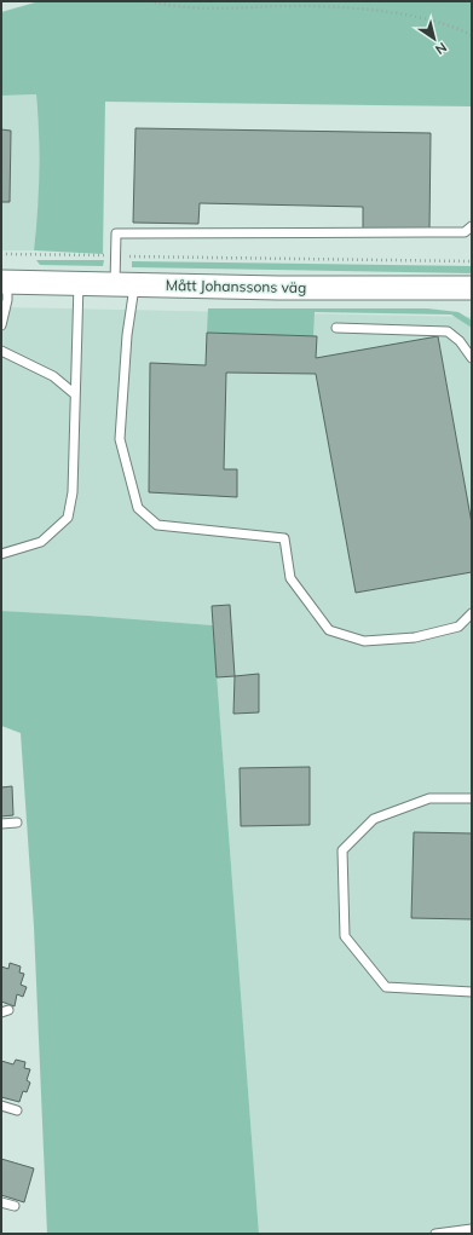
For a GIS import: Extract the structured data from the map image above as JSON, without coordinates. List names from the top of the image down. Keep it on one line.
{"streets":{"street":["Mått Johanssons väg"]},"north":"bottom right"}
